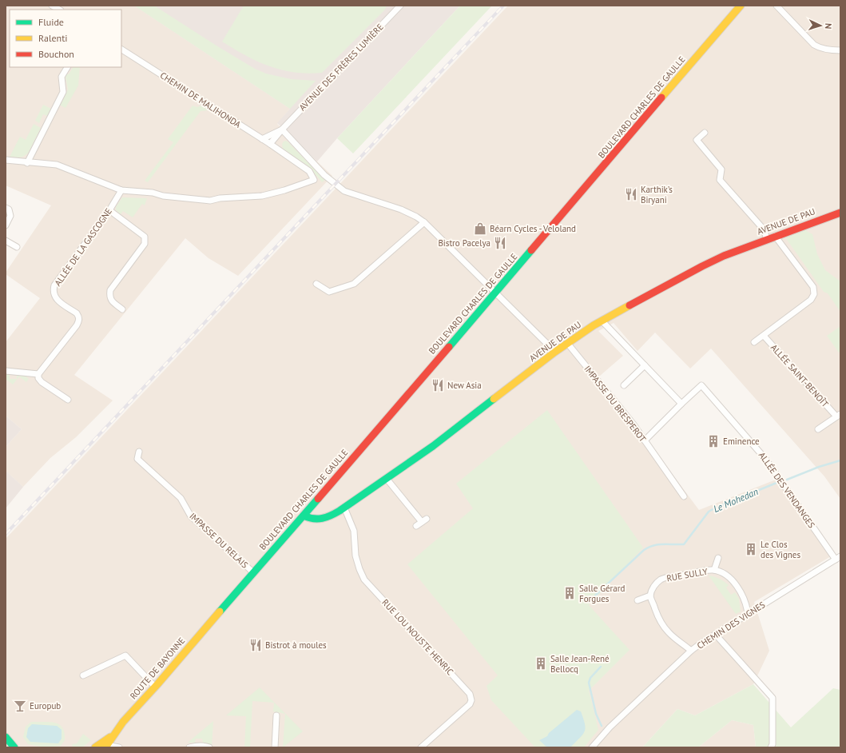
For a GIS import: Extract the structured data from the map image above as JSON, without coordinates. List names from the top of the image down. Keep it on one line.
{"streets":{"main road":["BOULEVARD CHARLES DE GAULLE","AVENUE DE PAU","ROUTE DE BAYONNE"],"street":["AVENUE DES FRÈRES LUMIÈRE","CHEMIN DE MALIHONDA","ALLÉE DE LA GASCOGNE","ALLÉE SAINT-BENOÎT","IMPASSE DU BRESPEROT","ALLÉE DES VENDANGES","IMPASSE DU RELAIS","RUE SULLY","CHEMIN DES VIGNES","RUE LOU NOUSTE HENRIC"]},"crossings":[["CHEMIN DE MALIHONDA","ALLÉE DE LA GASCOGNE"],["BOULEVARD CHARLES DE GAULLE","AVENUE DE PAU"],["BOULEVARD CHARLES DE GAULLE","IMPASSE DU RELAIS"],["BOULEVARD CHARLES DE GAULLE","ROUTE DE BAYONNE"],["AVENUE DE PAU","IMPASSE DU BRESPEROT"],["AVENUE DE PAU","RUE LOU NOUSTE HENRIC"],["ALLÉE DES VENDANGES","CHEMIN DES VIGNES"],["RUE SULLY","CHEMIN DES VIGNES"]],"water":["Le Mohedan"],"places":{"restaurant":["Karthik’s Biryani","Bistro Pacelya","New Asia","Bistrot à moules"],"shop":["Béarn Cycles - Veloland"],"building":["Eminence","Le Clos des Vignes","Salle Gérard Forgues","Salle Jean-René Bellocq"],"bar":["Europub"]},"legend":["Fluide","Ralenti","Bouchon"],"north":"right"}
